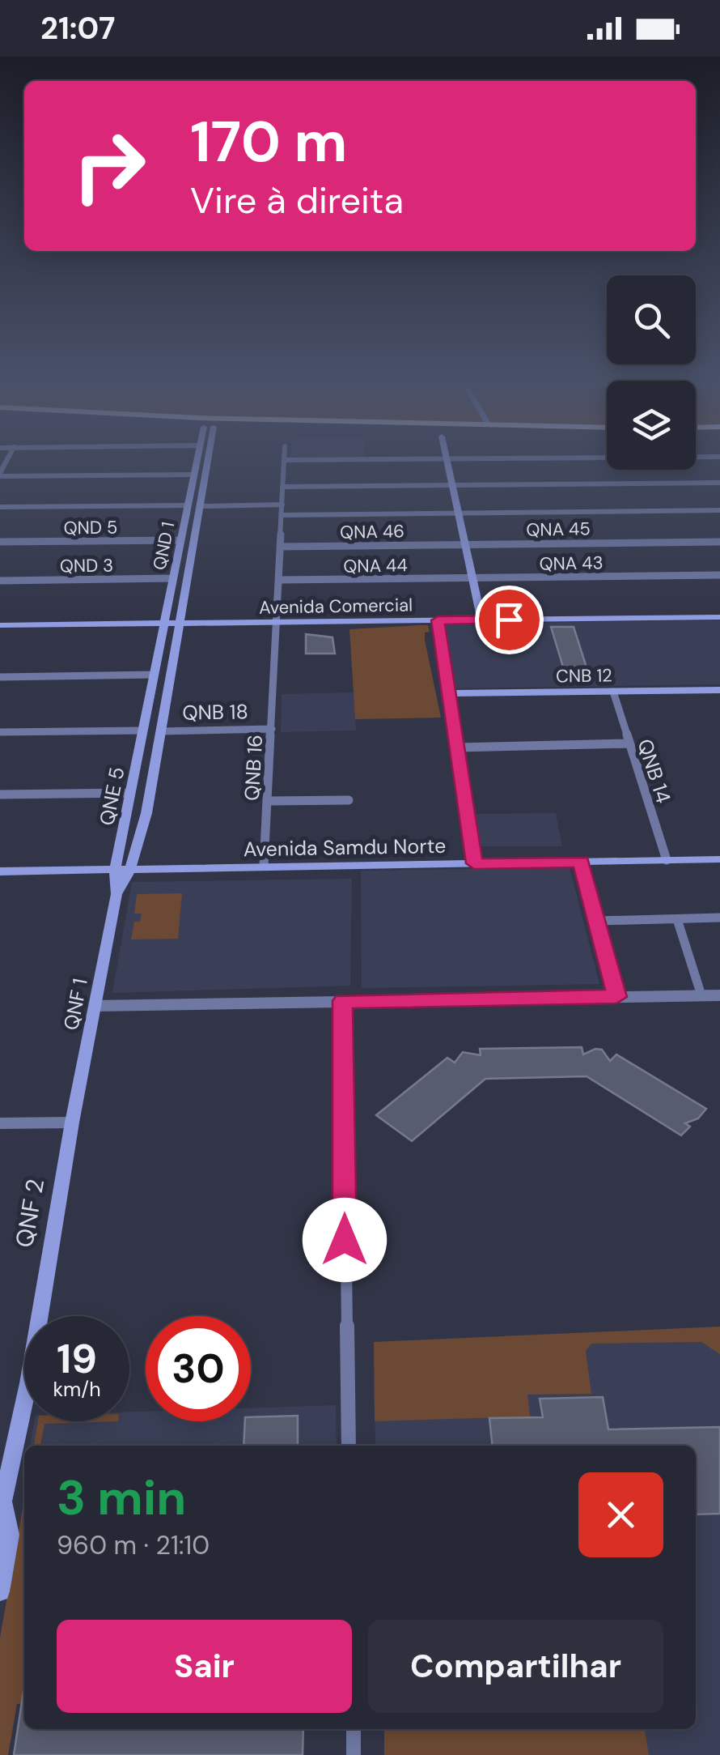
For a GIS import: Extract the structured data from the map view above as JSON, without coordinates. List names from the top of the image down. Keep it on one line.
{"streets":{"main road":["QND 1","Avenida Comercial","CNB 12","QNE 5","Avenida Samdu Norte","QNF 1","QNF 2"],"street":["QND 5","QNA 45","QNA 46","QNA 43","QND 3","QNA 44","QNB 18","QNB 16","QNB 14"]},"crossings":[["QND 5","QND 1"],["QNA 45","QNA 46"],["QNA 46","QNB 16"],["QND 1","QND 3"],["QND 1","Avenida Comercial"],["QND 1","QNE 5"],["QNA 43","QNA 44"],["QNA 44","QNB 16"],["Avenida Comercial","QNB 16"],["CNB 12","QNB 14"],["QNB 18","QNB 16"],["QNB 18","QNF 1"],["QNB 16","Avenida Samdu Norte"],["QNB 14","Avenida Samdu Norte"],["QNE 5","Avenida Samdu Norte"],["QNE 5","QNF 1"],["Avenida Samdu Norte","QNF 1"],["QNF 1","QNF 2"]],"page":{"status":"21:07","turn":["170 m","Vire à direita"],"speed":"19 km/h","limit":"30","heading":["3 min","960 m · 21:10"],"buttons":["Sair","Compartilhar"]}}
